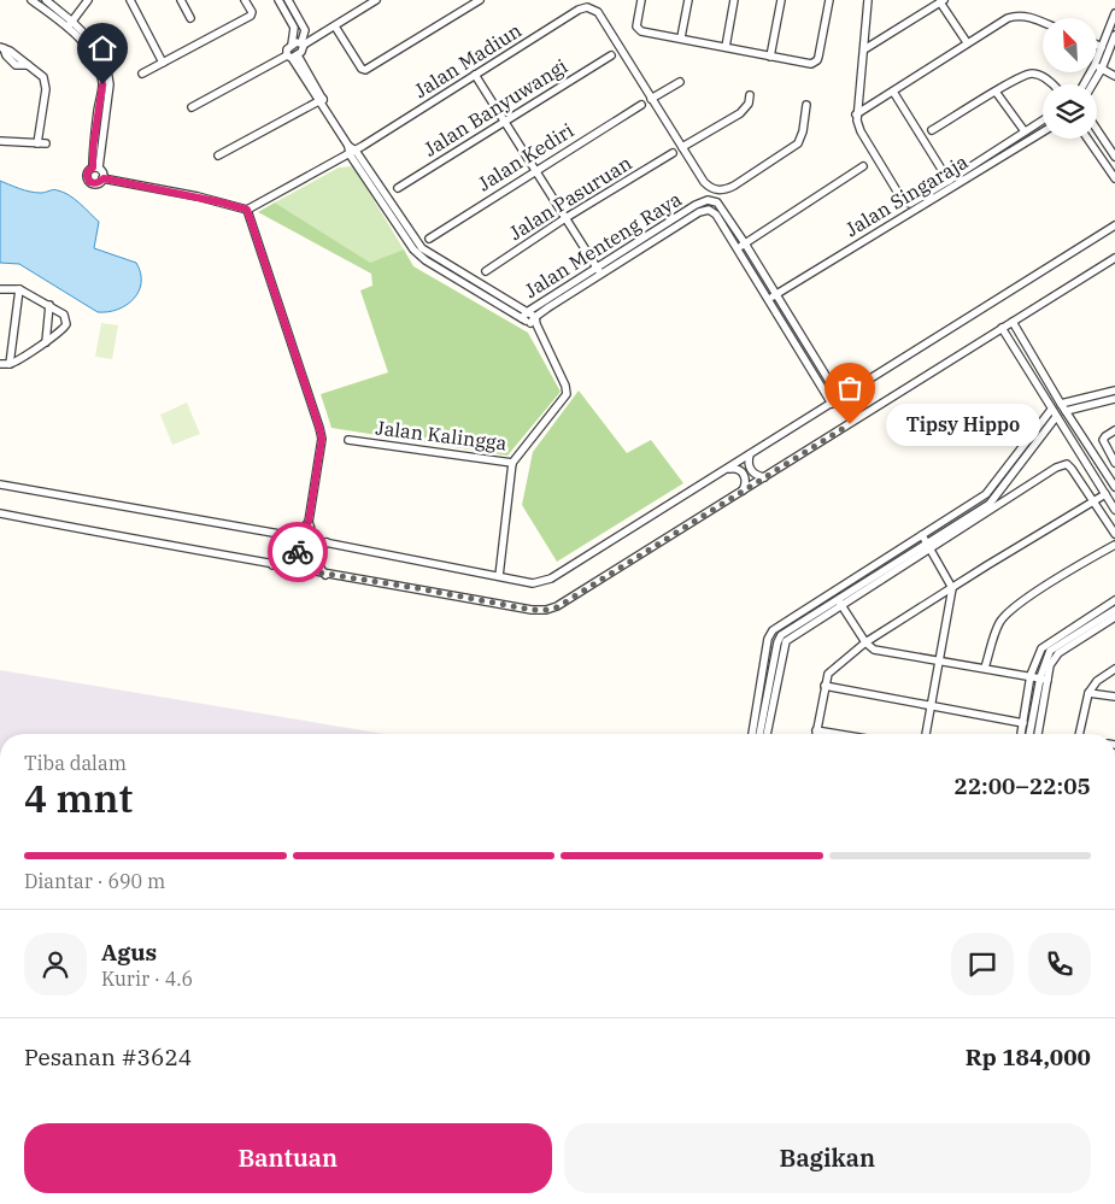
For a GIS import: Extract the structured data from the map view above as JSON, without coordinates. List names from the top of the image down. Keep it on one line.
{"streets":{"street":["Jalan Madiun","Jalan Banyuwangi","Jalan Kediri","Jalan Singaraja","Jalan Pasuruan","Jalan Menteng Raya","Jalan Kalingga"]},"crossings":[["Jalan Madiun","Jalan Menteng Raya"],["Jalan Singaraja","Jalan Menteng Raya"],["Jalan Menteng Raya","Jalan Kalingga"]],"places":["Tipsy Hippo"],"north":"top left","page":{"bubble":"Tipsy Hippo","heading":["4 mnt","Tiba dalam","22:00–22:05"],"panel":["Agus","Kurir · 4.6","Pesanan #3624","Rp 184,000"],"bar":"Diantar · 690 m","buttons":["Bantuan","Bagikan"]}}
